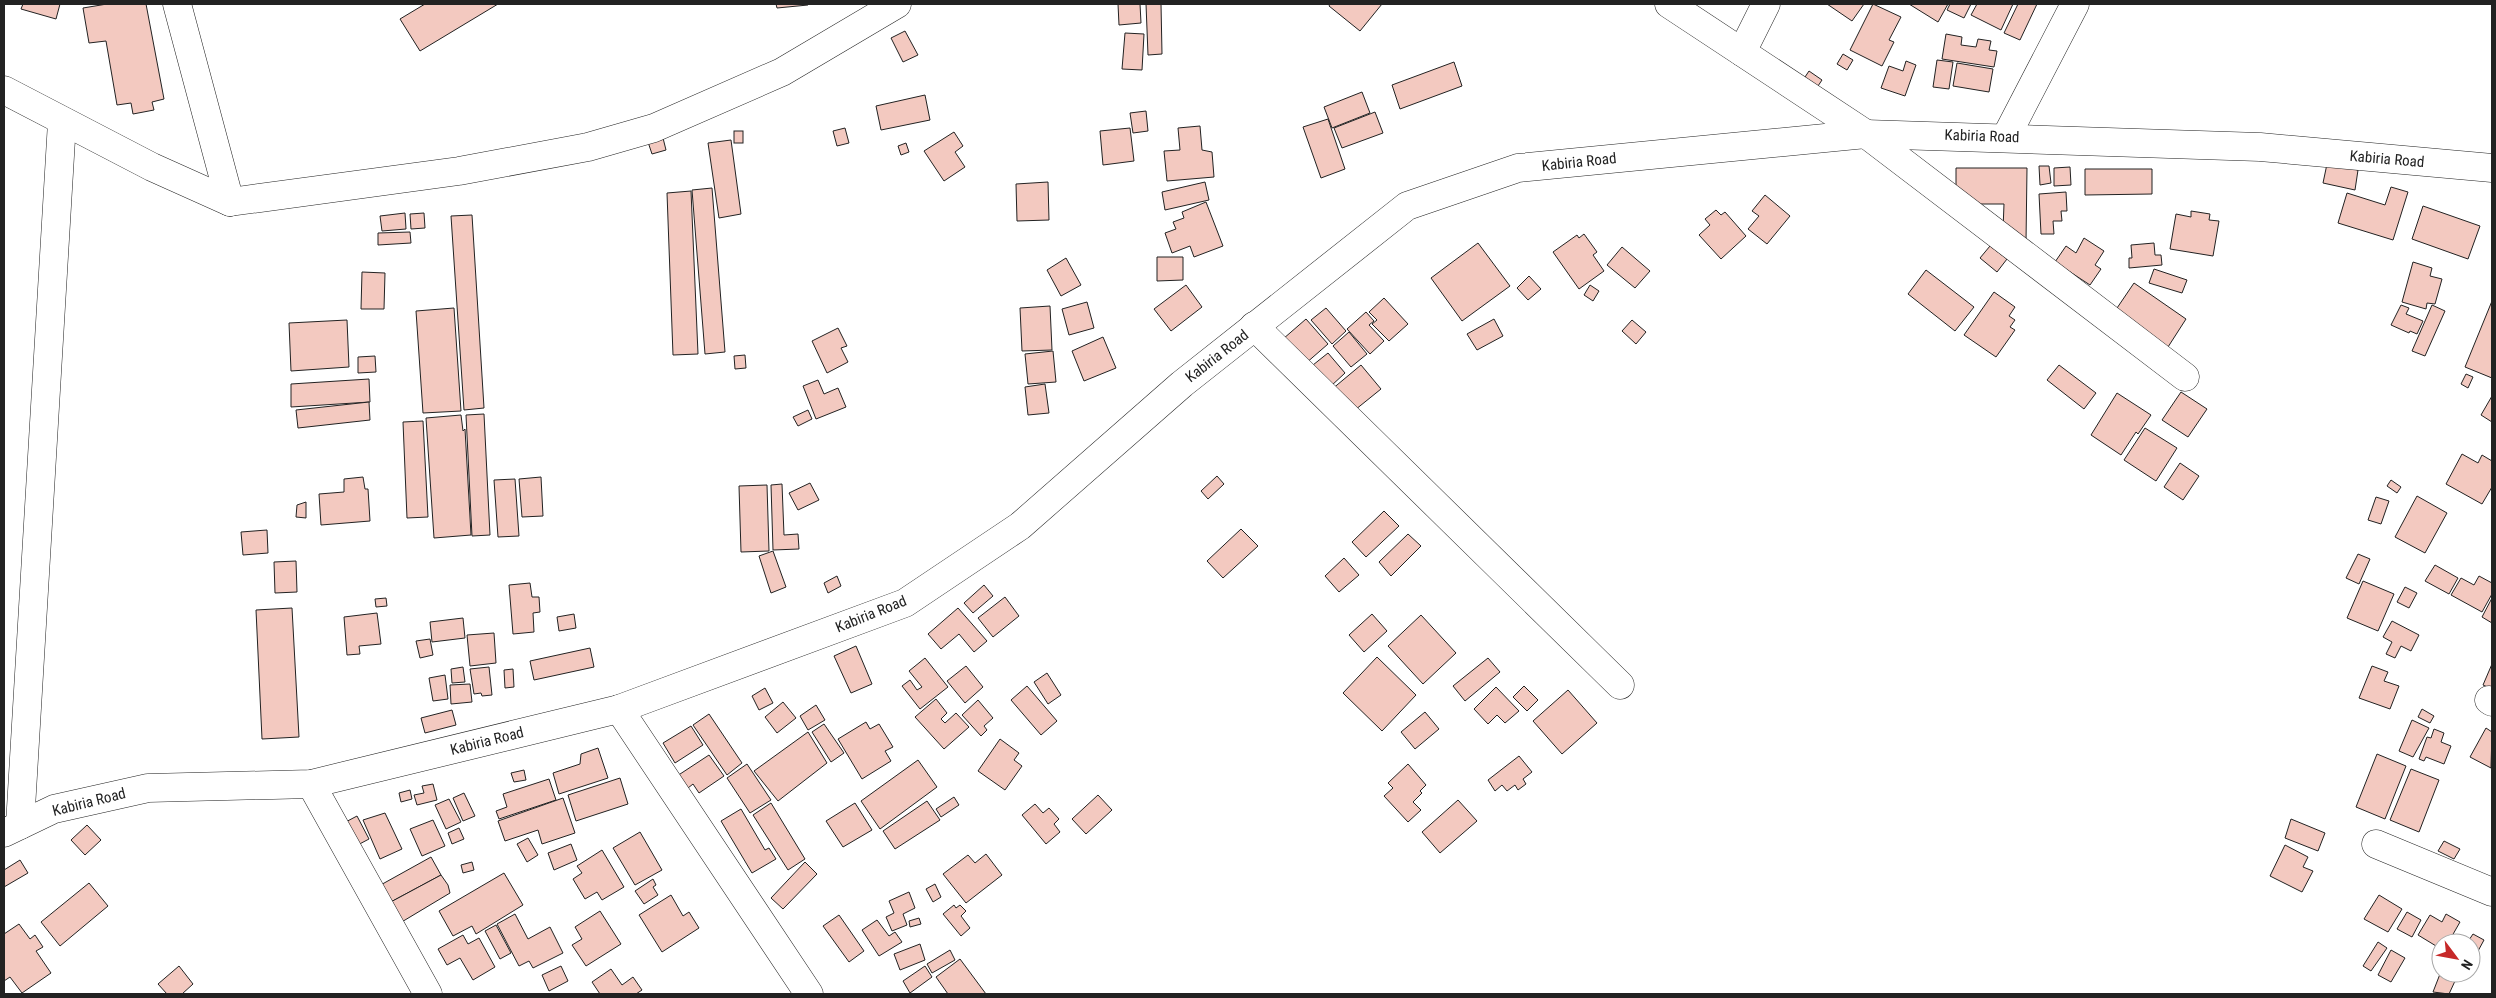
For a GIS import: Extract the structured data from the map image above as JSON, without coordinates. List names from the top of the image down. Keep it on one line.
{"streets":{"main road":["Kabiria Road"]},"north":"bottom right"}
